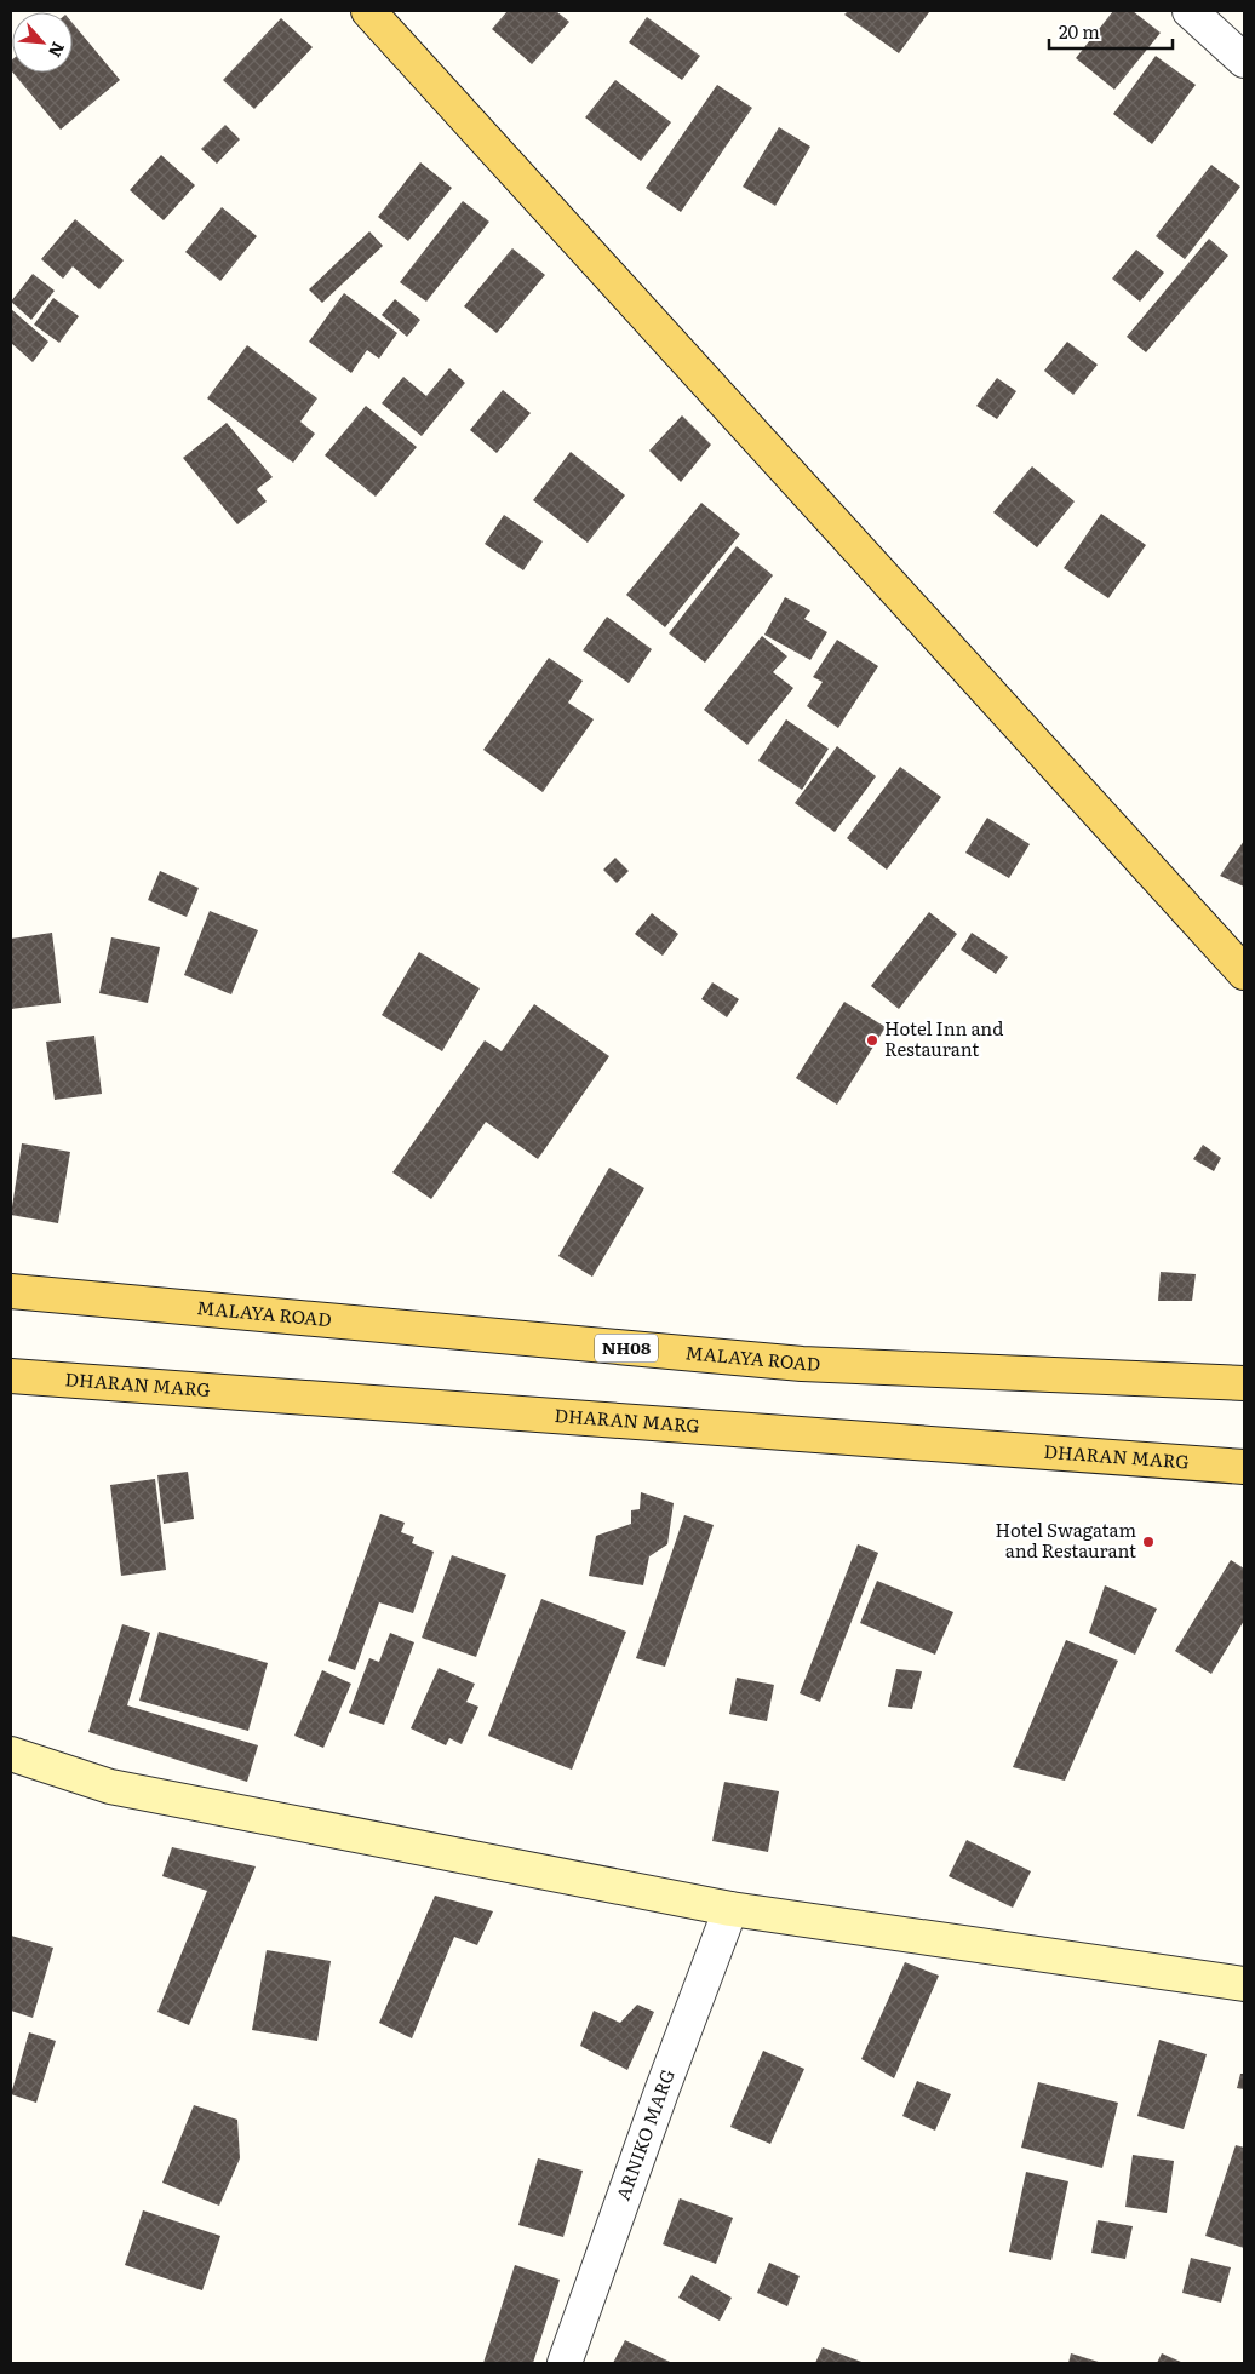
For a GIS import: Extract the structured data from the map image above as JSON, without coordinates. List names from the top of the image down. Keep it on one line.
{"streets":{"main road":["MALAYA ROAD","NH08","DHARAN MARG"],"street":["ARNIKO MARG"]},"places":["Hotel Inn and Restaurant","Hotel Swagatam and Restaurant"],"scale_bar":"20 m","north":"bottom right"}
